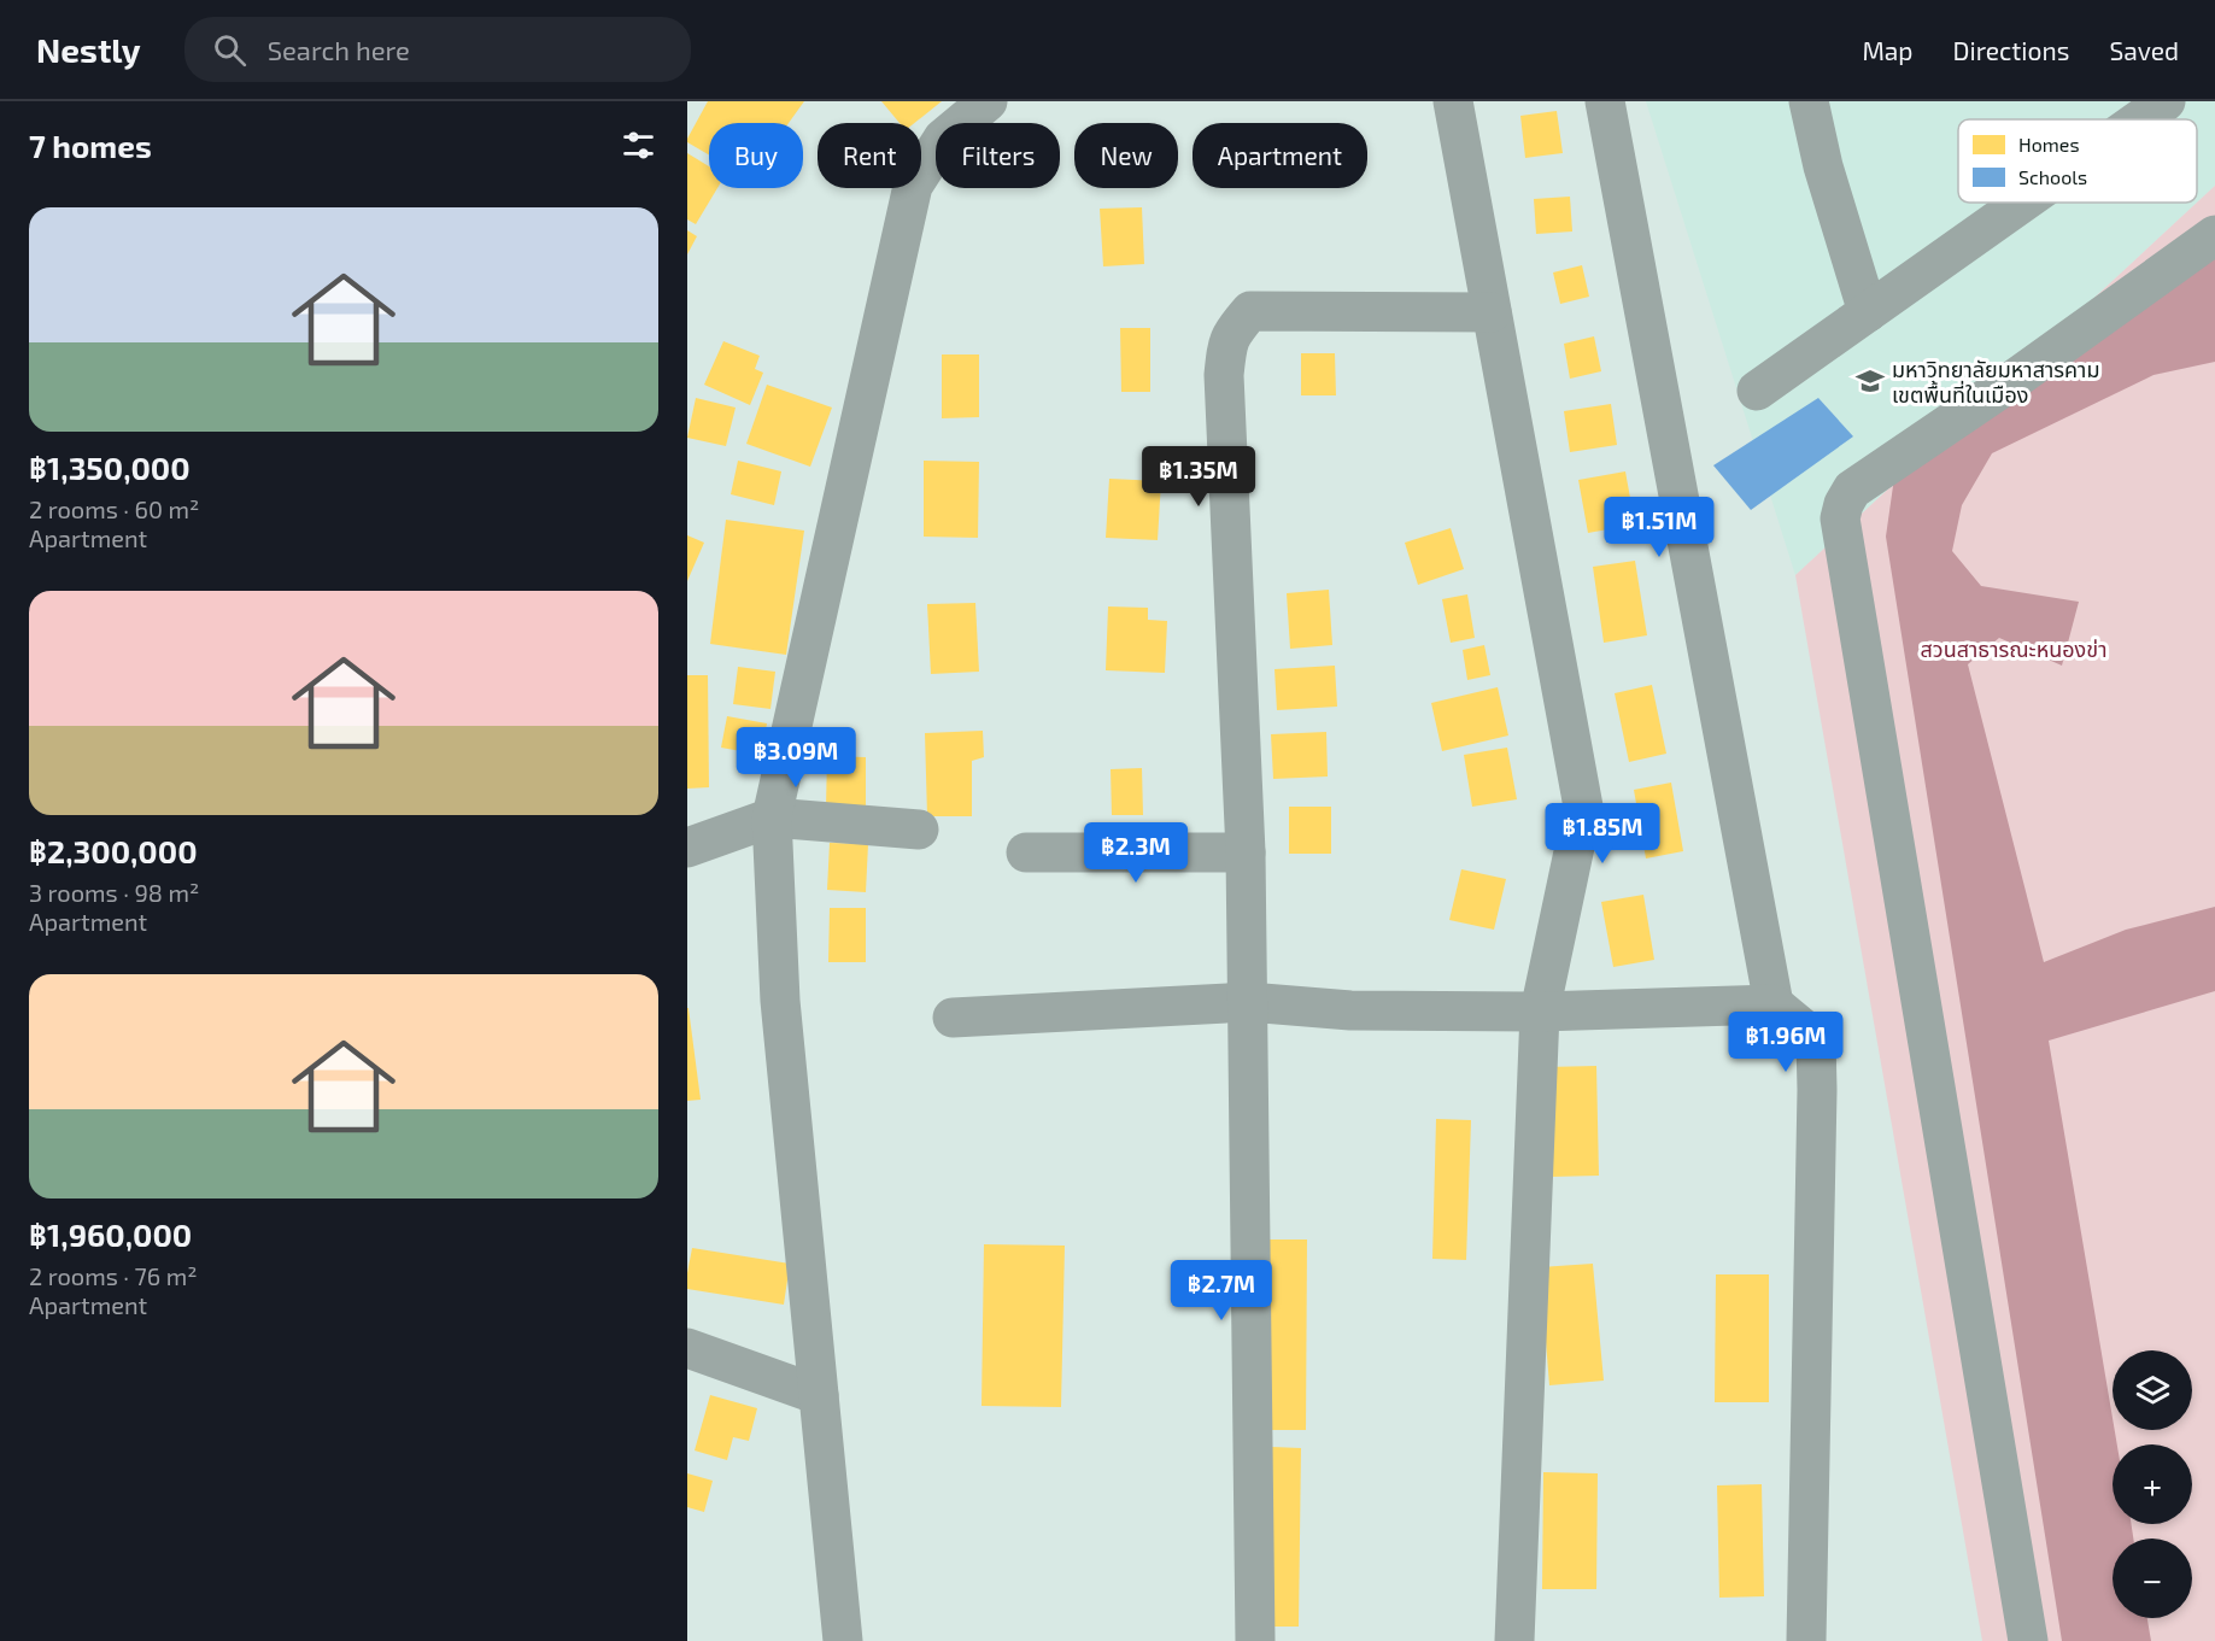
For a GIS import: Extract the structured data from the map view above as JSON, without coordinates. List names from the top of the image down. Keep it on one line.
{"parks":["สวนสาธารณะหนองข่า"],"places":{"school or university":["มหาวิทยาลัยมหาสารคาม เขตพื้นที่ในเมือง"]},"legend":["Homes","Schools"],"page":{"header":"Nestly","search":"Search here","nav":["Map","Directions","Saved"],"heading":"7 homes","chip":["Buy","Rent","Filters","New","Apartment"],"list":[{"name":"฿1,350,000","note":"2 rooms · 60 m² · Apartment"},{"name":"฿2,300,000","note":"3 rooms · 98 m² · Apartment"},{"name":"฿1,960,000","note":"2 rooms · 76 m² · Apartment"}],"price":["฿1.35M","฿1.51M","฿3.09M","฿1.85M","฿2.3M","฿1.96M","฿2.7M"],"map_buttons":["+","−"]}}
